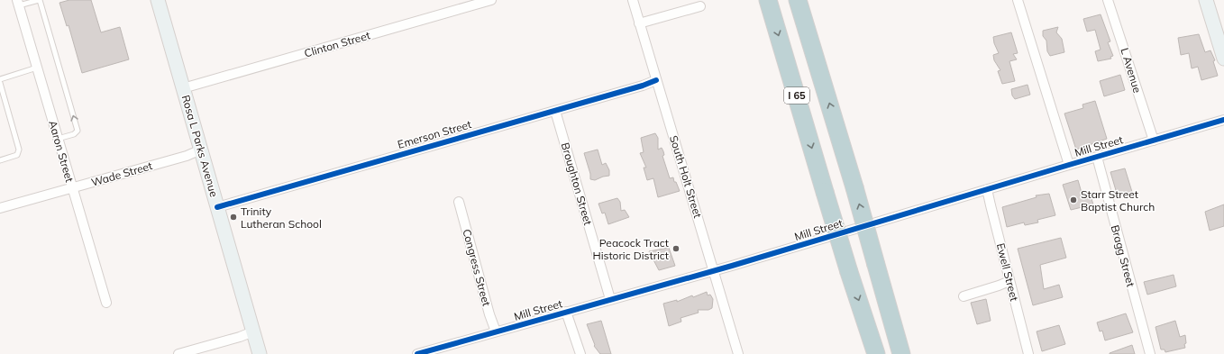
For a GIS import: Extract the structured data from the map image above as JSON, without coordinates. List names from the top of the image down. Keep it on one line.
{"streets":{"highway":["I 65"],"street":["Clinton Street","L Avenue","Emerson Street","Rosa L Parks Avenue","Mill Street","Aaron Street","Wade Street","South Holt Street","Broughton Street","Bragg Street","Congress Street","Ewell Street"]},"crossings":[["Clinton Street","Rosa L Parks Avenue"],["L Avenue","Mill Street"],["Emerson Street","Rosa L Parks Avenue"],["Emerson Street","South Holt Street"],["Emerson Street","Broughton Street"],["Rosa L Parks Avenue","Wade Street"],["Mill Street","South Holt Street"],["Mill Street","Broughton Street"],["Mill Street","Bragg Street"],["Mill Street","Congress Street"],["Mill Street","Ewell Street"],["Aaron Street","Wade Street"]],"places":["Starr Street Baptist Church","Trinity Lutheran School","Peacock Tract Historic District"]}
